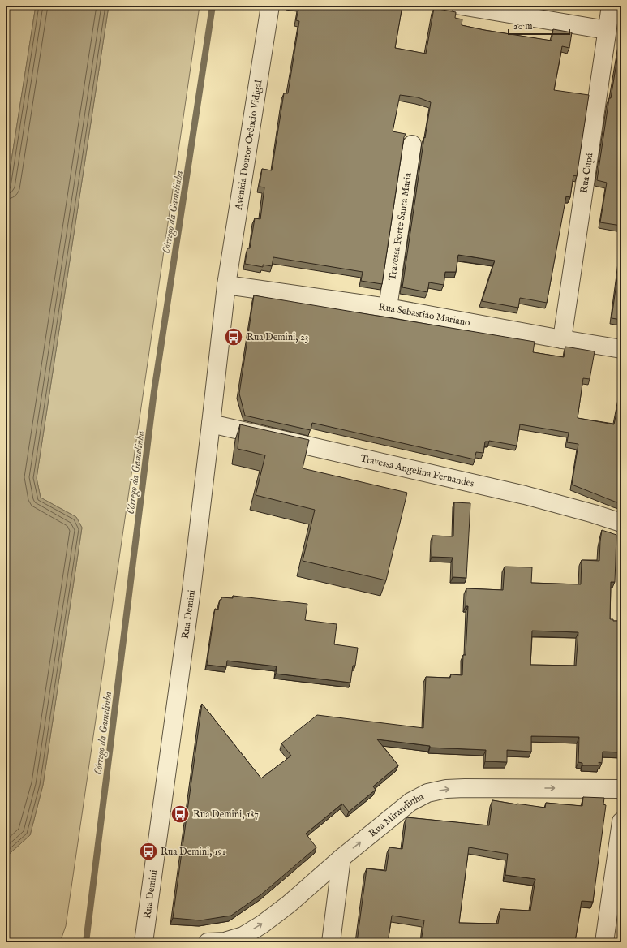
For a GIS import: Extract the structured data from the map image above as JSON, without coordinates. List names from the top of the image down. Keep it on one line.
{"streets":{"street":["Avenida Doutor Orêncio Vidigal","Rua Cupá","Travessa Forte Santa Maria","Rua Sebastião Mariano","Travessa Angelina Fernandes","Rua Demini","Rua Mirandinha"]},"crossings":[["Avenida Doutor Orêncio Vidigal","Rua Sebastião Mariano"],["Avenida Doutor Orêncio Vidigal","Rua Demini"],["Rua Cupá","Rua Sebastião Mariano"],["Travessa Forte Santa Maria","Rua Sebastião Mariano"],["Rua Sebastião Mariano","Rua Demini"],["Travessa Angelina Fernandes","Rua Demini"]],"one_way":["Rua Mirandinha"],"water":["Córrego da Gamelinha"],"places":{"bus stop":["Rua Demini, 23","Rua Demini, 187","Rua Demini, 191"]},"scale_bar":"20 m"}
